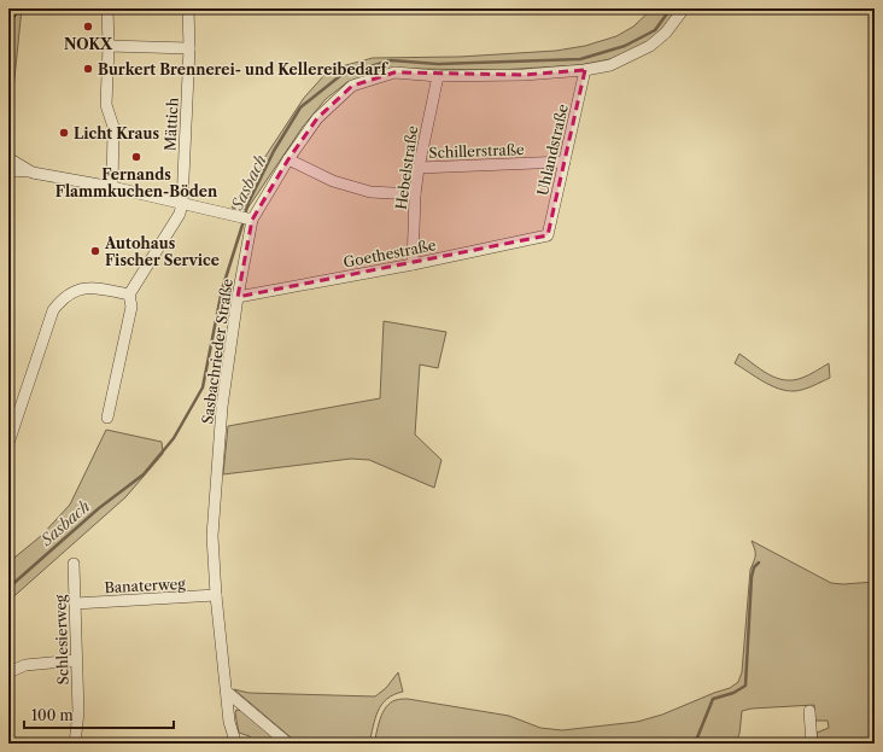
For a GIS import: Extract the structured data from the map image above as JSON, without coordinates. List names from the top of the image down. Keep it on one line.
{"streets":{"street":["Mättich","Uhlandstraße","Schillerstraße","Hebelstraße","Goethestraße","Sasbachrieder Straße","Banaterweg","Schlesierweg"]},"crossings":[["Uhlandstraße","Schillerstraße"],["Uhlandstraße","Goethestraße"],["Uhlandstraße","Sasbachrieder Straße"],["Schillerstraße","Hebelstraße"],["Hebelstraße","Goethestraße"],["Hebelstraße","Sasbachrieder Straße"],["Goethestraße","Sasbachrieder Straße"],["Sasbachrieder Straße","Banaterweg"],["Banaterweg","Schlesierweg"]],"water":["Sasbach"],"places":["NOKX","Burkert Brennerei- und Kellereibedarf","Licht Kraus","Fernands Flammkuchen-Böden","Autohaus Fischer Service"],"scale_bar":"100 m"}
